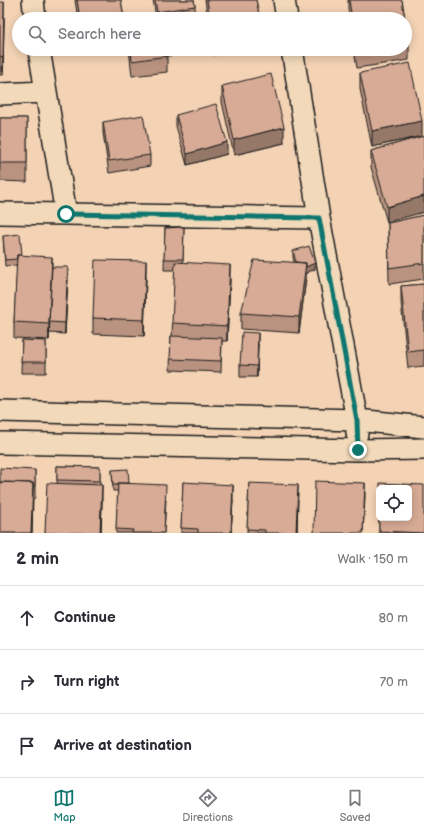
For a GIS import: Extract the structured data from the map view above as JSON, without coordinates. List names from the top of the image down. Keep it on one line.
{"page":{"search":"Search here","heading":["2 min","Walk · 150 m"],"list":[["Continue","80 m"],["Turn right","70 m"],"Arrive at destination"],"nav":["Map","Directions","Saved"]}}
